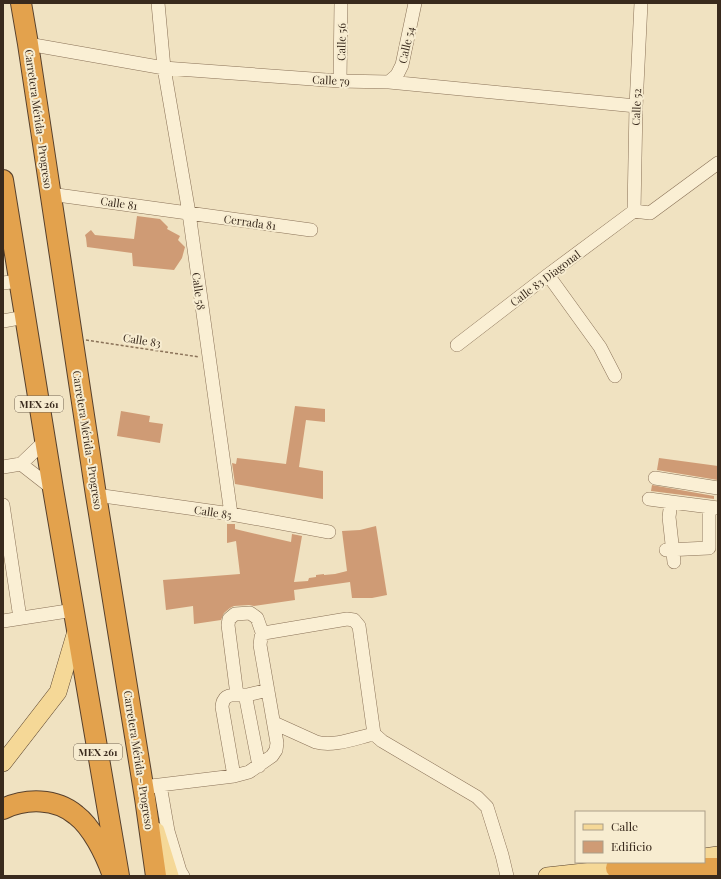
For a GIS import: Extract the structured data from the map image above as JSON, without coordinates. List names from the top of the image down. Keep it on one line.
{"streets":{"highway":["Carretera Mérida - Progreso","MEX 261"],"street":["Calle 56","Calle 54","Calle 79","Calle 52","Calle 81","Cerrada 81","Calle 83 Diagonal","Calle 58","Calle 85"],"path":["Calle 83"]},"crossings":[["Calle 56","Calle 79"],["Calle 54","Calle 79"],["Calle 79","Calle 52"],["Calle 79","Carretera Mérida - Progreso"],["Calle 79","Calle 58"],["Calle 52","Calle 83 Diagonal"],["Carretera Mérida - Progreso","Calle 81"],["Carretera Mérida - Progreso","Calle 83"],["Carretera Mérida - Progreso","Calle 85"],["Calle 81","Cerrada 81"],["Calle 81","Calle 58"],["Cerrada 81","Calle 58"],["Calle 58","Calle 83"],["Calle 58","Calle 85"]],"legend":["Calle","Edificio"]}
